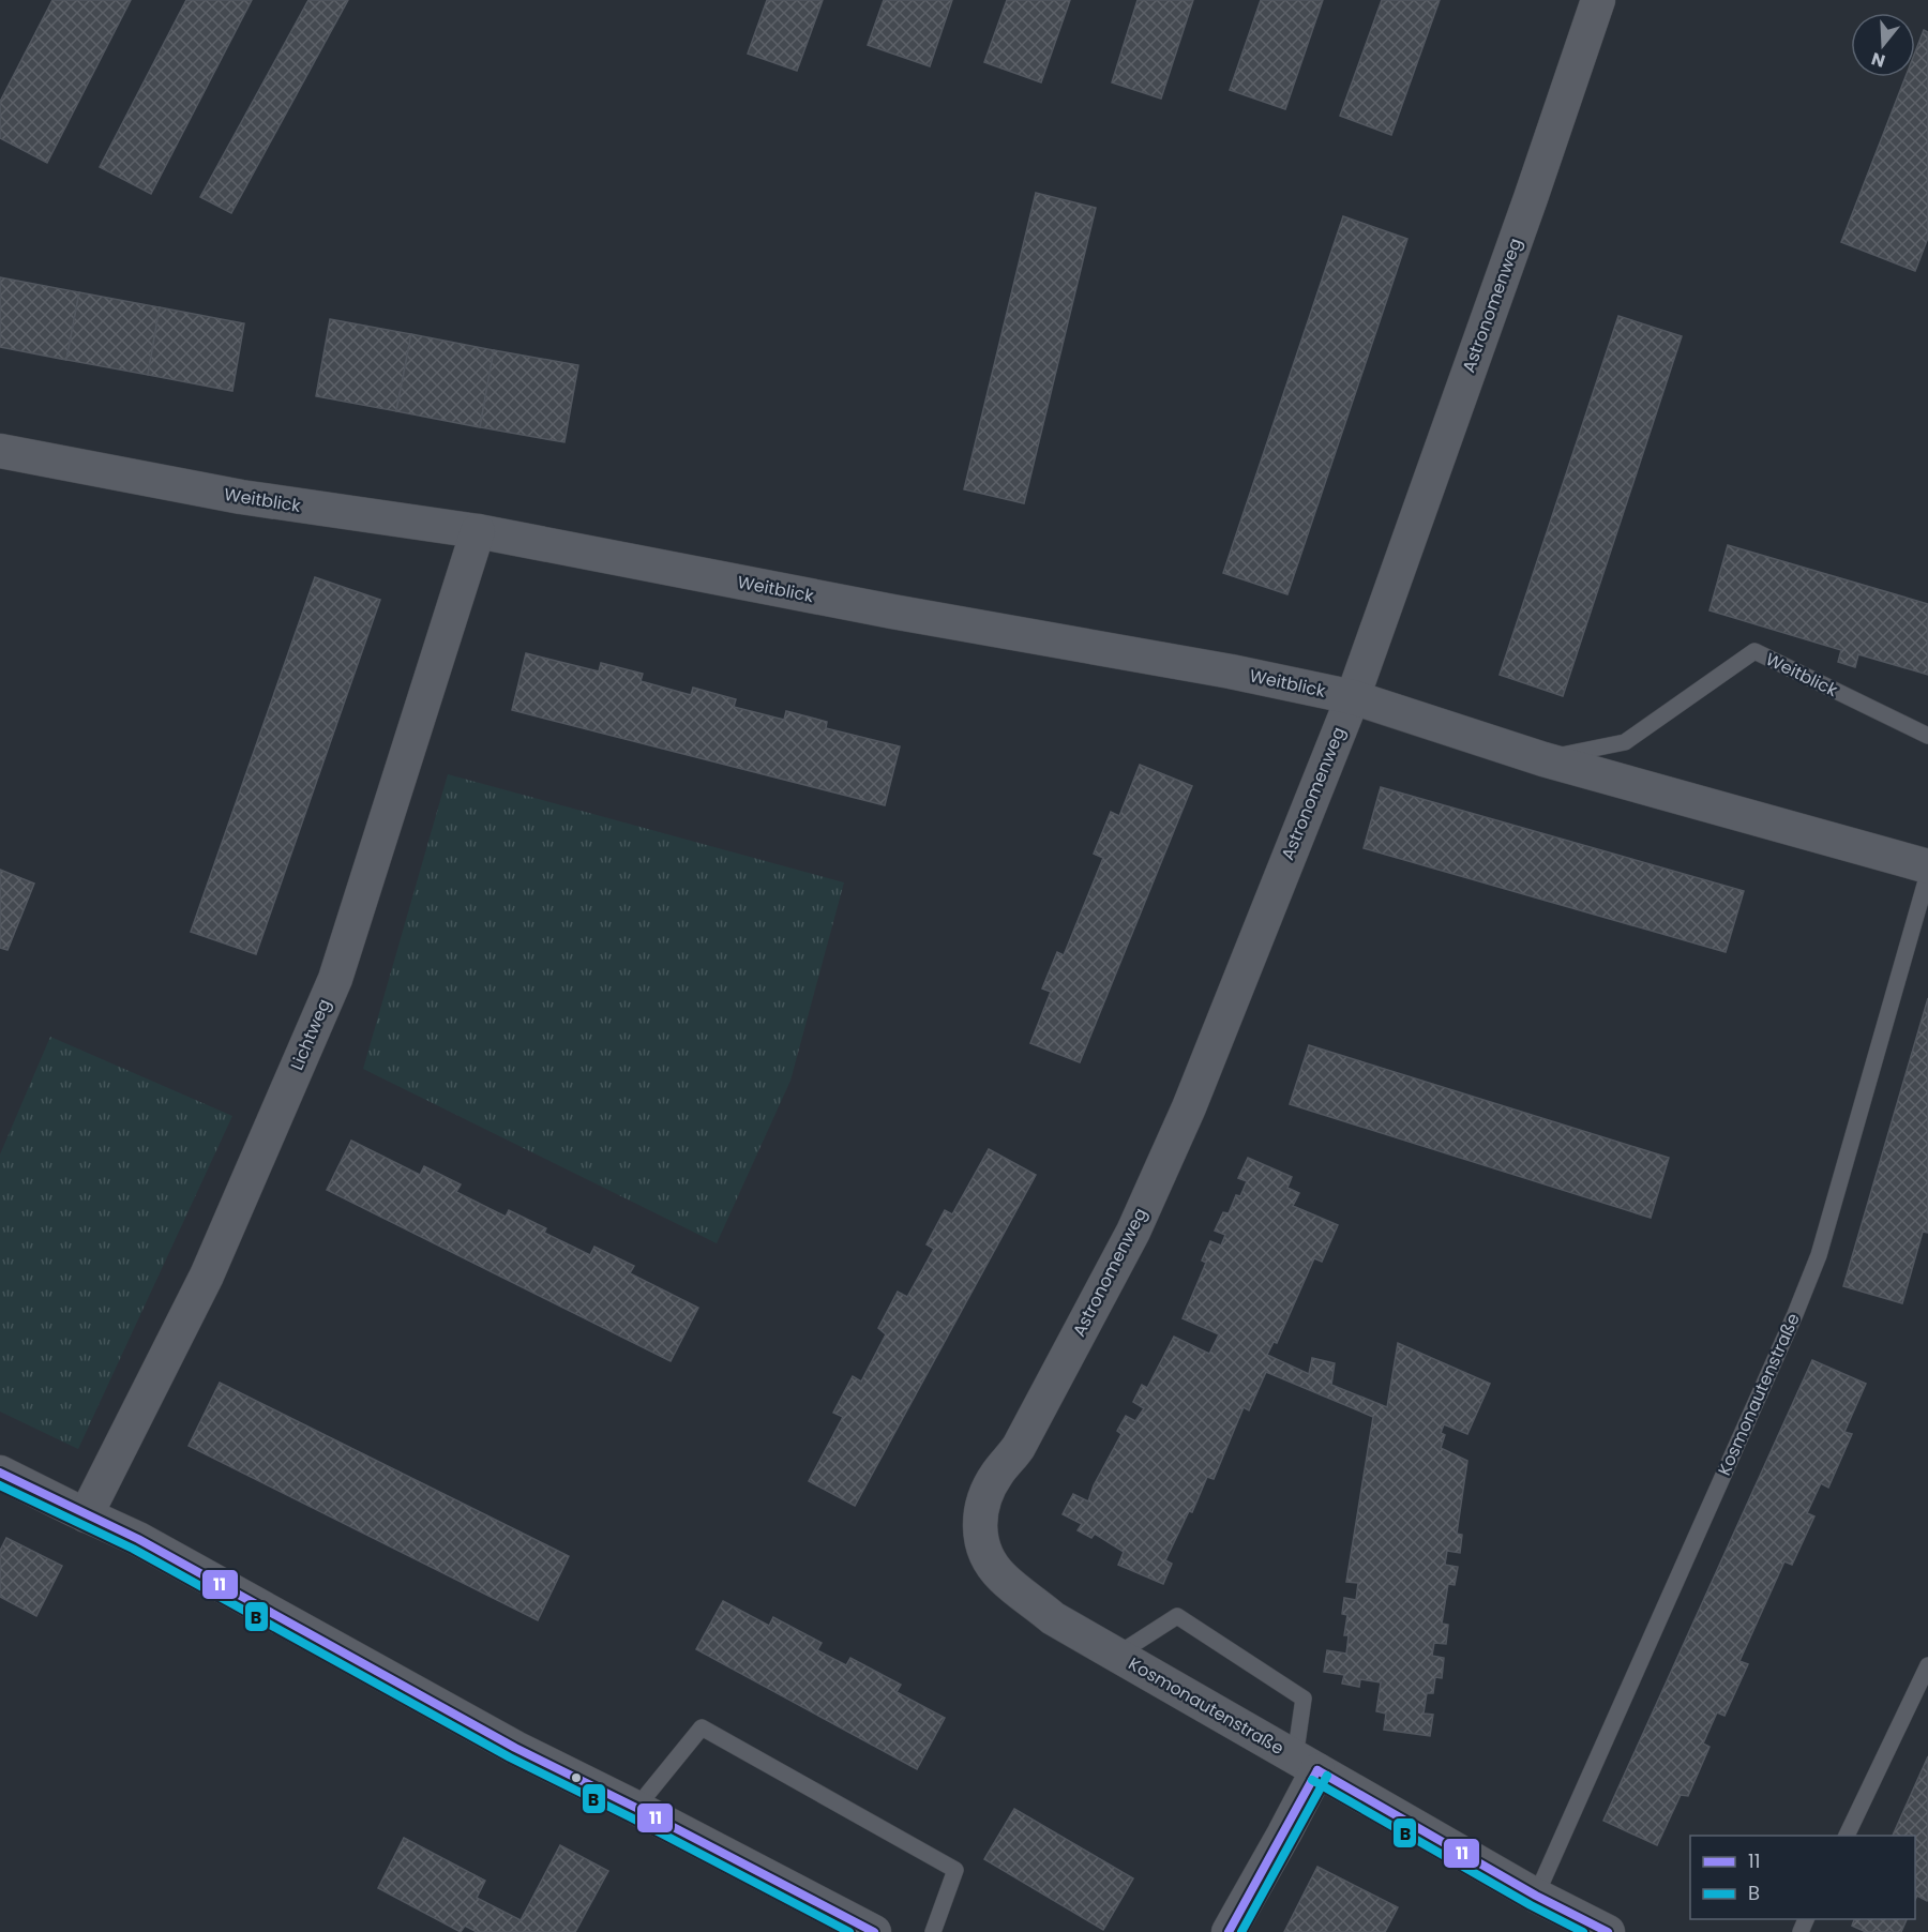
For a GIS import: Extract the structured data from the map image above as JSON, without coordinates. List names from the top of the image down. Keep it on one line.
{"streets":{"street":["Astronomenweg","Weitblick","Lichtweg","Kosmonautenstraße"]},"crossings":[["Astronomenweg","Weitblick"],["Astronomenweg","Kosmonautenstraße"],["Weitblick","Lichtweg"]],"lines":["transit line 11","transit line B"],"legend":["11","B"],"north":"bottom"}
